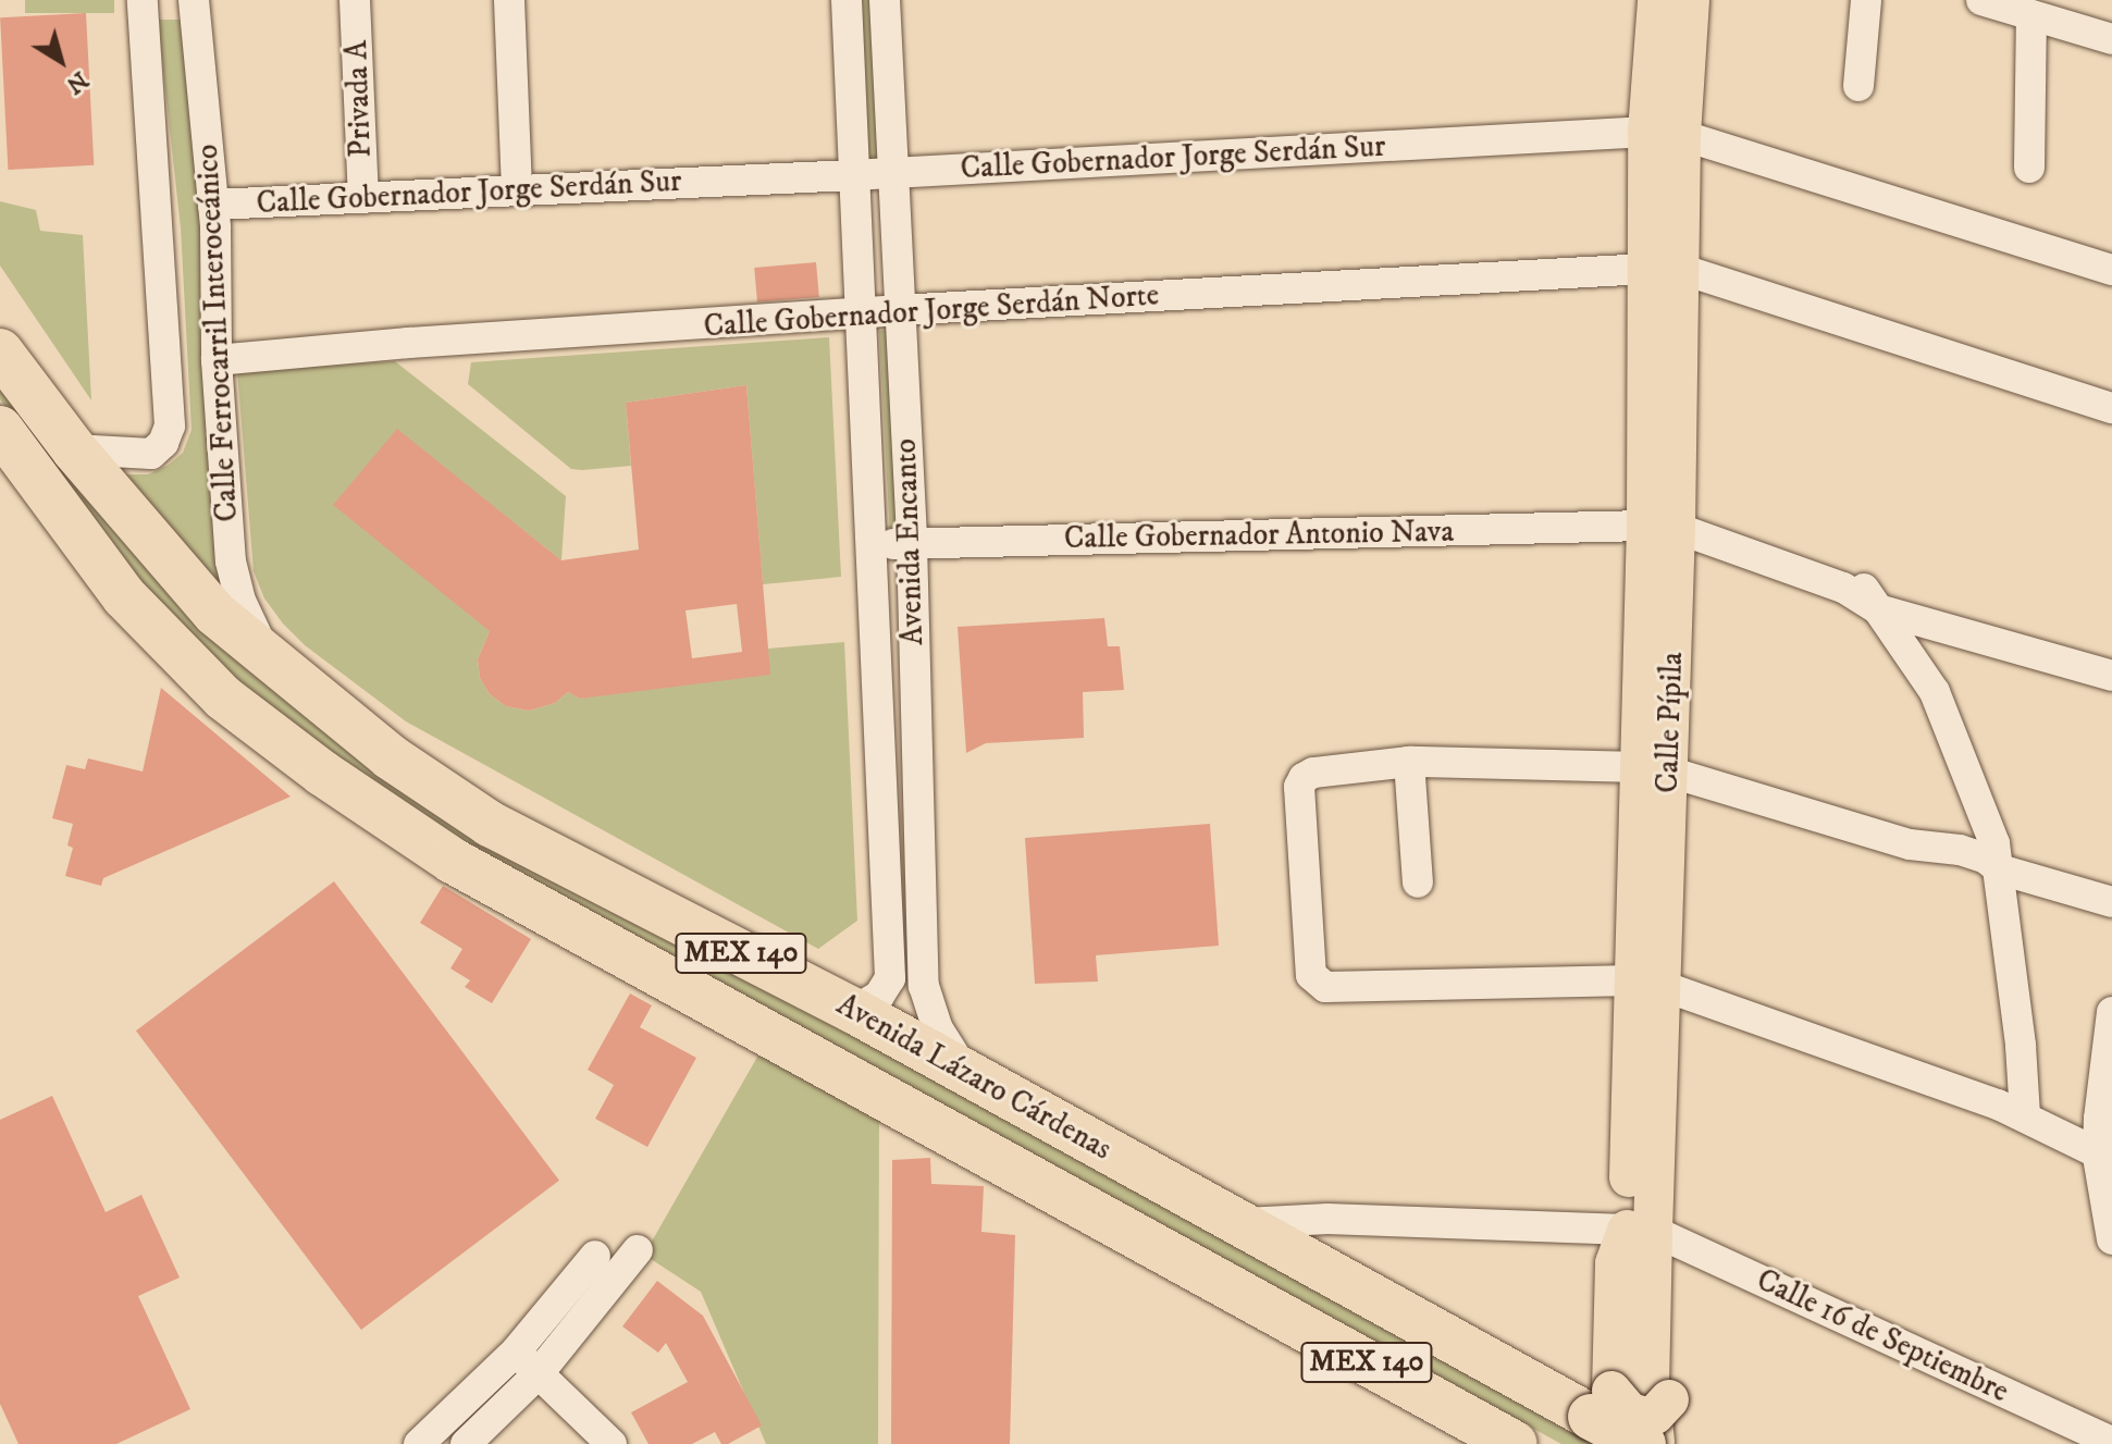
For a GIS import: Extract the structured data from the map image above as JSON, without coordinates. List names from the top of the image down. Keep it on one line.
{"streets":{"highway":["MEX 140","Avenida Lázaro Cárdenas"],"main road":["Calle Pípila"],"street":["Privada A","Calle Gobernador Jorge Serdán Sur","Calle Gobernador Jorge Serdán Norte","Calle Ferrocarril Interoceánico","Calle Gobernador Antonio Nava","Avenida Encanto","Calle 16 de Septiembre"]},"crossings":[["Privada A","Calle Gobernador Jorge Serdán Sur"],["Calle Gobernador Jorge Serdán Sur","Calle Ferrocarril Interoceánico"],["Calle Gobernador Jorge Serdán Sur","Avenida Encanto"],["Calle Gobernador Jorge Serdán Sur","Calle Pípila"],["Calle Gobernador Jorge Serdán Norte","Calle Ferrocarril Interoceánico"],["Calle Gobernador Jorge Serdán Norte","Avenida Encanto"],["Calle Gobernador Jorge Serdán Norte","Calle Pípila"],["Calle Ferrocarril Interoceánico","Avenida Lázaro Cárdenas"],["Calle Gobernador Antonio Nava","Avenida Encanto"],["Calle Gobernador Antonio Nava","Calle Pípila"],["Avenida Encanto","Avenida Lázaro Cárdenas"],["Calle Pípila","Calle 16 de Septiembre"]],"north":"bottom right"}
